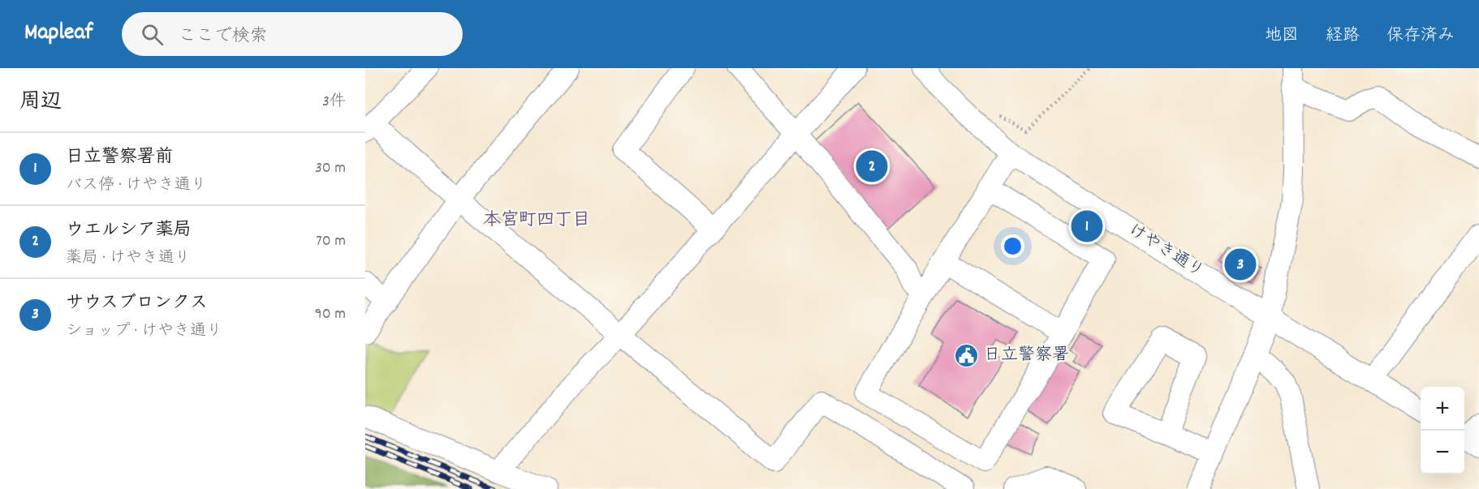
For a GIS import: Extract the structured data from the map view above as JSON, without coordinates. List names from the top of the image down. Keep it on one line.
{"streets":{"street":["けやき通り"]},"districts":["本宮町四丁目"],"places":{"public building":["日立警察署"]},"page":{"header":"Mapleaf","search":"ここで検索","nav":["地図","経路","保存済み"],"heading":["周辺","3件"],"list":[{"mark":"1","name":"日立警察署前","note":"バス停 · けやき通り","value":"30 m"},{"mark":"2","name":"ウエルシア薬局","note":"薬局 · けやき通り","value":"70 m"},{"mark":"3","name":"サウスブロンクス","note":"ショップ · けやき通り","value":"90 m"}],"pins":["2","1","3"],"map_buttons":["+","−"]}}
